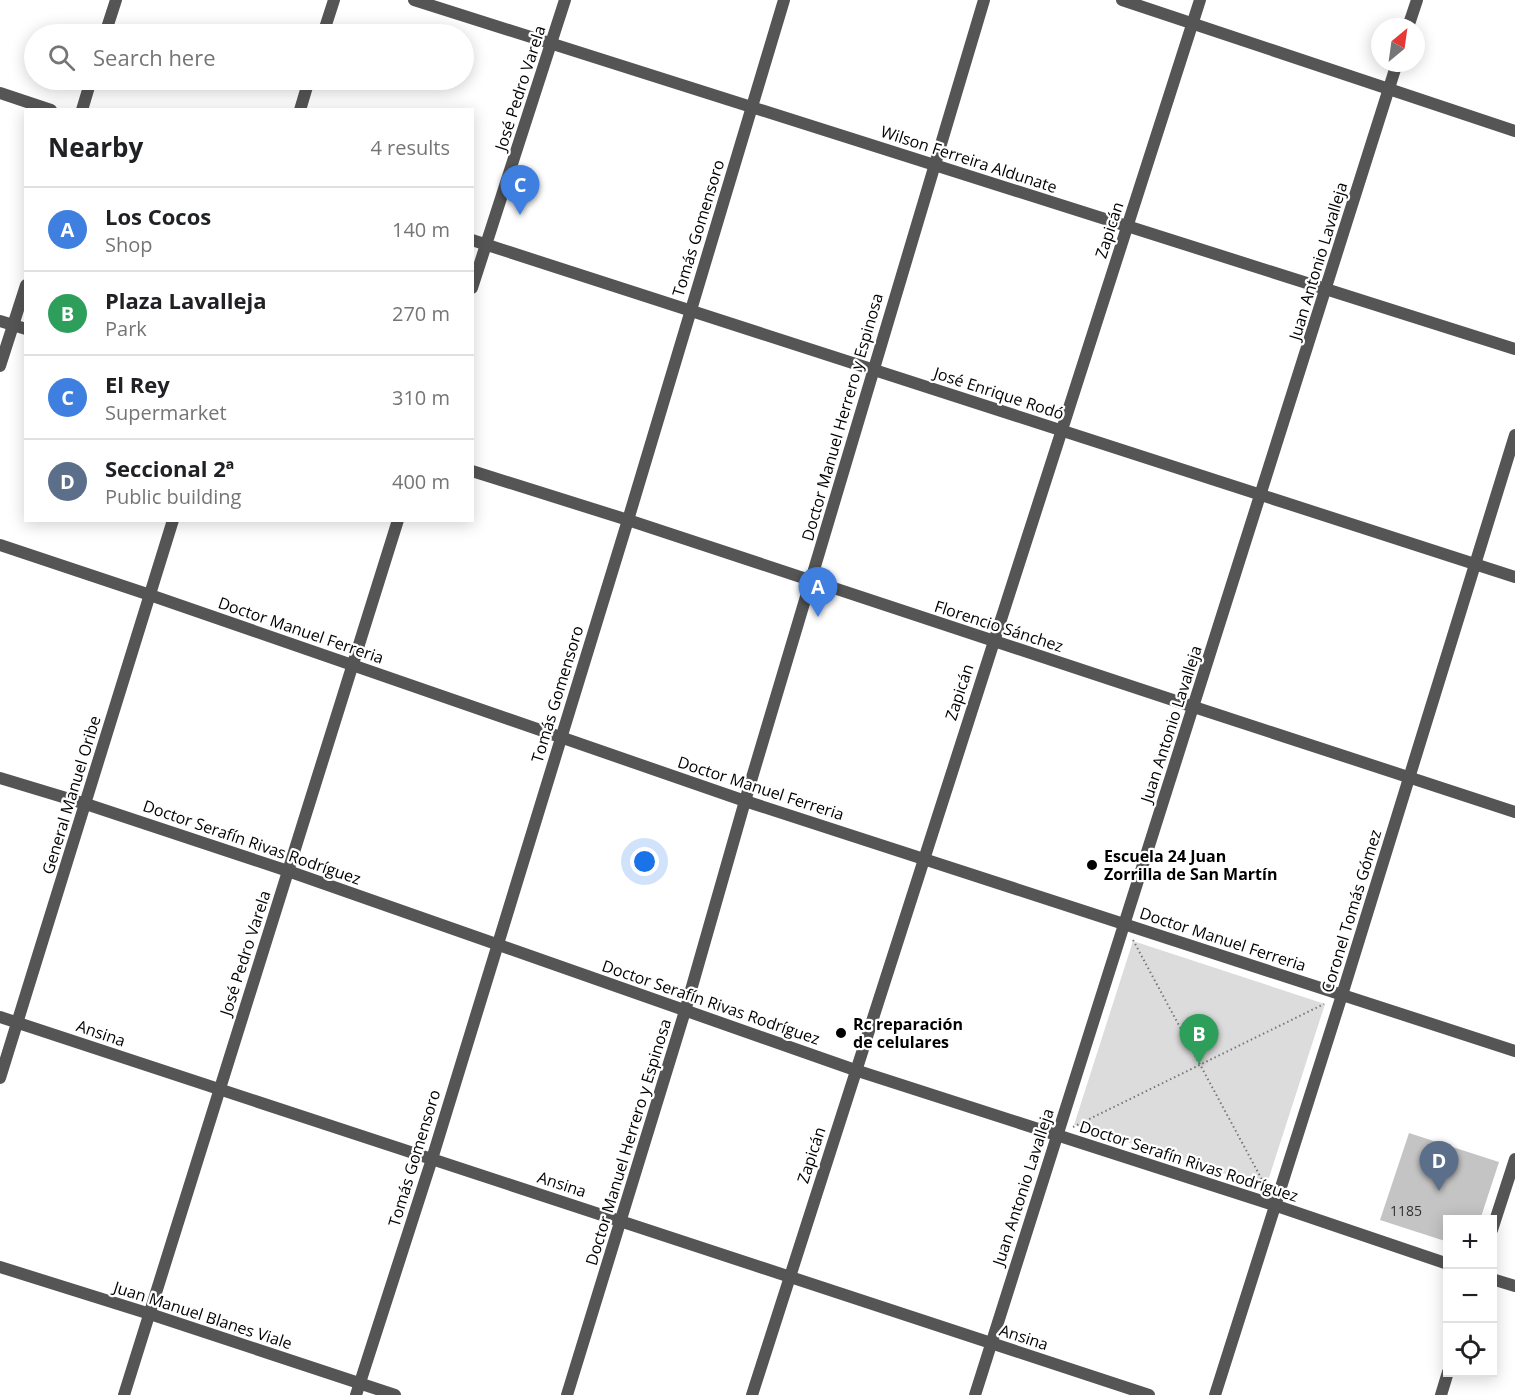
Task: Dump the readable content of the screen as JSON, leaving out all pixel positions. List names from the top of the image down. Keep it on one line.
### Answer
{"streets":{"street":["José Pedro Varela","Wilson Ferreira Aldunate","Tomás Gomensoro","Zapicán","Juan Antonio Lavalleja","José Enrique Rodó","Doctor Manuel Herrero y Espinosa","Florencio Sánchez","Doctor Manuel Ferreria","General Manuel Oribe","Doctor Serafín Rivas Rodríguez","Coronel Tomás Gómez","Ansina","Juan Manuel Blanes Viale"]},"crossings":[["José Pedro Varela","Wilson Ferreira Aldunate"],["José Pedro Varela","José Enrique Rodó"],["José Pedro Varela","Doctor Manuel Ferreria"],["José Pedro Varela","Doctor Serafín Rivas Rodríguez"],["José Pedro Varela","Ansina"],["José Pedro Varela","Juan Manuel Blanes Viale"],["Wilson Ferreira Aldunate","Tomás Gomensoro"],["Wilson Ferreira Aldunate","Zapicán"],["Wilson Ferreira Aldunate","Juan Antonio Lavalleja"],["Wilson Ferreira Aldunate","Doctor Manuel Herrero y Espinosa"],["Tomás Gomensoro","José Enrique Rodó"],["Tomás Gomensoro","Florencio Sánchez"],["Tomás Gomensoro","Doctor Manuel Ferreria"],["Tomás Gomensoro","Doctor Serafín Rivas Rodríguez"],["Tomás Gomensoro","Ansina"],["Tomás Gomensoro","Juan Manuel Blanes Viale"],["Zapicán","José Enrique Rodó"],["Zapicán","Florencio Sánchez"],["Zapicán","Doctor Manuel Ferreria"],["Zapicán","Doctor Serafín Rivas Rodríguez"],["Zapicán","Ansina"],["Juan Antonio Lavalleja","José Enrique Rodó"],["Juan Antonio Lavalleja","Florencio Sánchez"],["Juan Antonio Lavalleja","Doctor Manuel Ferreria"],["Juan Antonio Lavalleja","Doctor Serafín Rivas Rodríguez"],["Juan Antonio Lavalleja","Ansina"],["José Enrique Rodó","Doctor Manuel Herrero y Espinosa"],["José Enrique Rodó","Coronel Tomás Gómez"],["Doctor Manuel Herrero y Espinosa","Florencio Sánchez"],["Doctor Manuel Herrero y Espinosa","Doctor Manuel Ferreria"],["Doctor Manuel Herrero y Espinosa","Doctor Serafín Rivas Rodríguez"],["Doctor Manuel Herrero y Espinosa","Ansina"],["Florencio Sánchez","Coronel Tomás Gómez"],["Doctor Manuel Ferreria","General Manuel Oribe"],["Doctor Manuel Ferreria","Coronel Tomás Gómez"],["General Manuel Oribe","Doctor Serafín Rivas Rodríguez"],["General Manuel Oribe","Ansina"],["Doctor Serafín Rivas Rodríguez","Coronel Tomás Gómez"]],"places":["Escuela 24 Juan Zorrilla de San Martín","Rc reparación de celulares"],"house_numbers":["1185"],"north":"top right","page":{"search":"Search here","heading":["Nearby","4 results"],"pins":["C","A","B","D"],"list":[{"mark":"A","name":"Los Cocos","note":"Shop","value":"140 m"},{"mark":"B","name":"Plaza Lavalleja","note":"Park","value":"270 m"},{"mark":"C","name":"El Rey","note":"Supermarket","value":"310 m"},{"mark":"D","name":"Seccional 2ª","note":"Public building","value":"400 m"}],"map_buttons":["+","−"]}}
